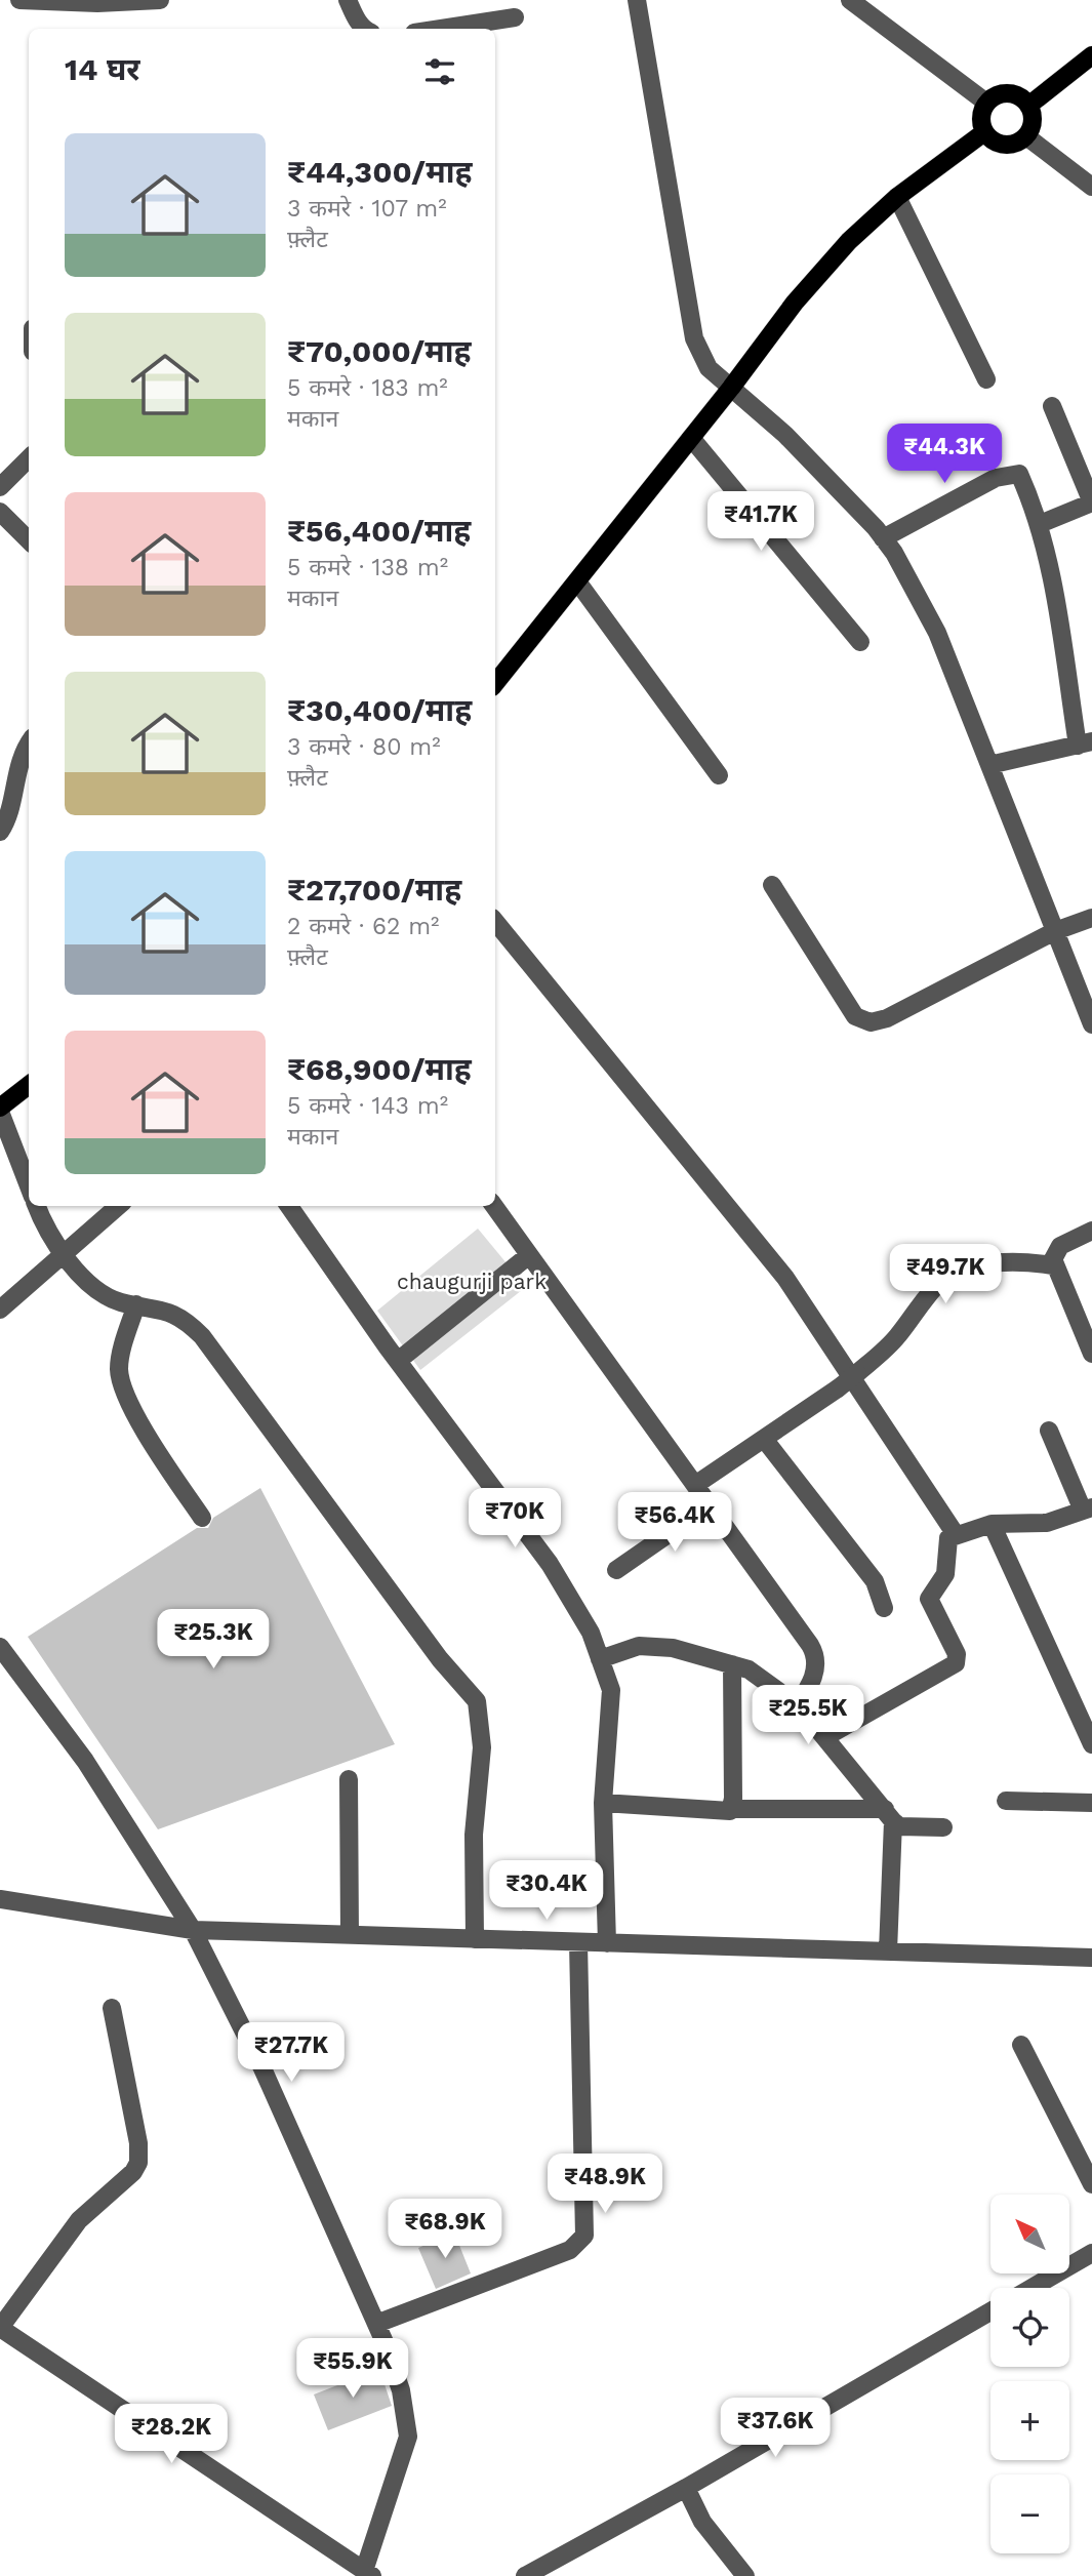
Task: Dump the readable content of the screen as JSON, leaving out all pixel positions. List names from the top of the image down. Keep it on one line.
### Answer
{"parks":["chaugurji park"],"north":"top left","page":{"heading":"14 घर","list":[{"name":"₹44,300/माह","note":"3 कमरे · 107 m² · फ़्लैट"},{"name":"₹70,000/माह","note":"5 कमरे · 183 m² · मकान"},{"name":"₹56,400/माह","note":"5 कमरे · 138 m² · मकान"},{"name":"₹30,400/माह","note":"3 कमरे · 80 m² · फ़्लैट"},{"name":"₹27,700/माह","note":"2 कमरे · 62 m² · फ़्लैट"},{"name":"₹68,900/माह","note":"5 कमरे · 143 m² · मकान"}],"price":["₹44.3K","₹41.7K","₹49.7K","₹70K","₹56.4K","₹25.3K","₹25.5K","₹30.4K","₹27.7K","₹48.9K","₹68.9K","₹55.9K","₹37.6K","₹28.2K"],"map_buttons":["+","−"]}}
